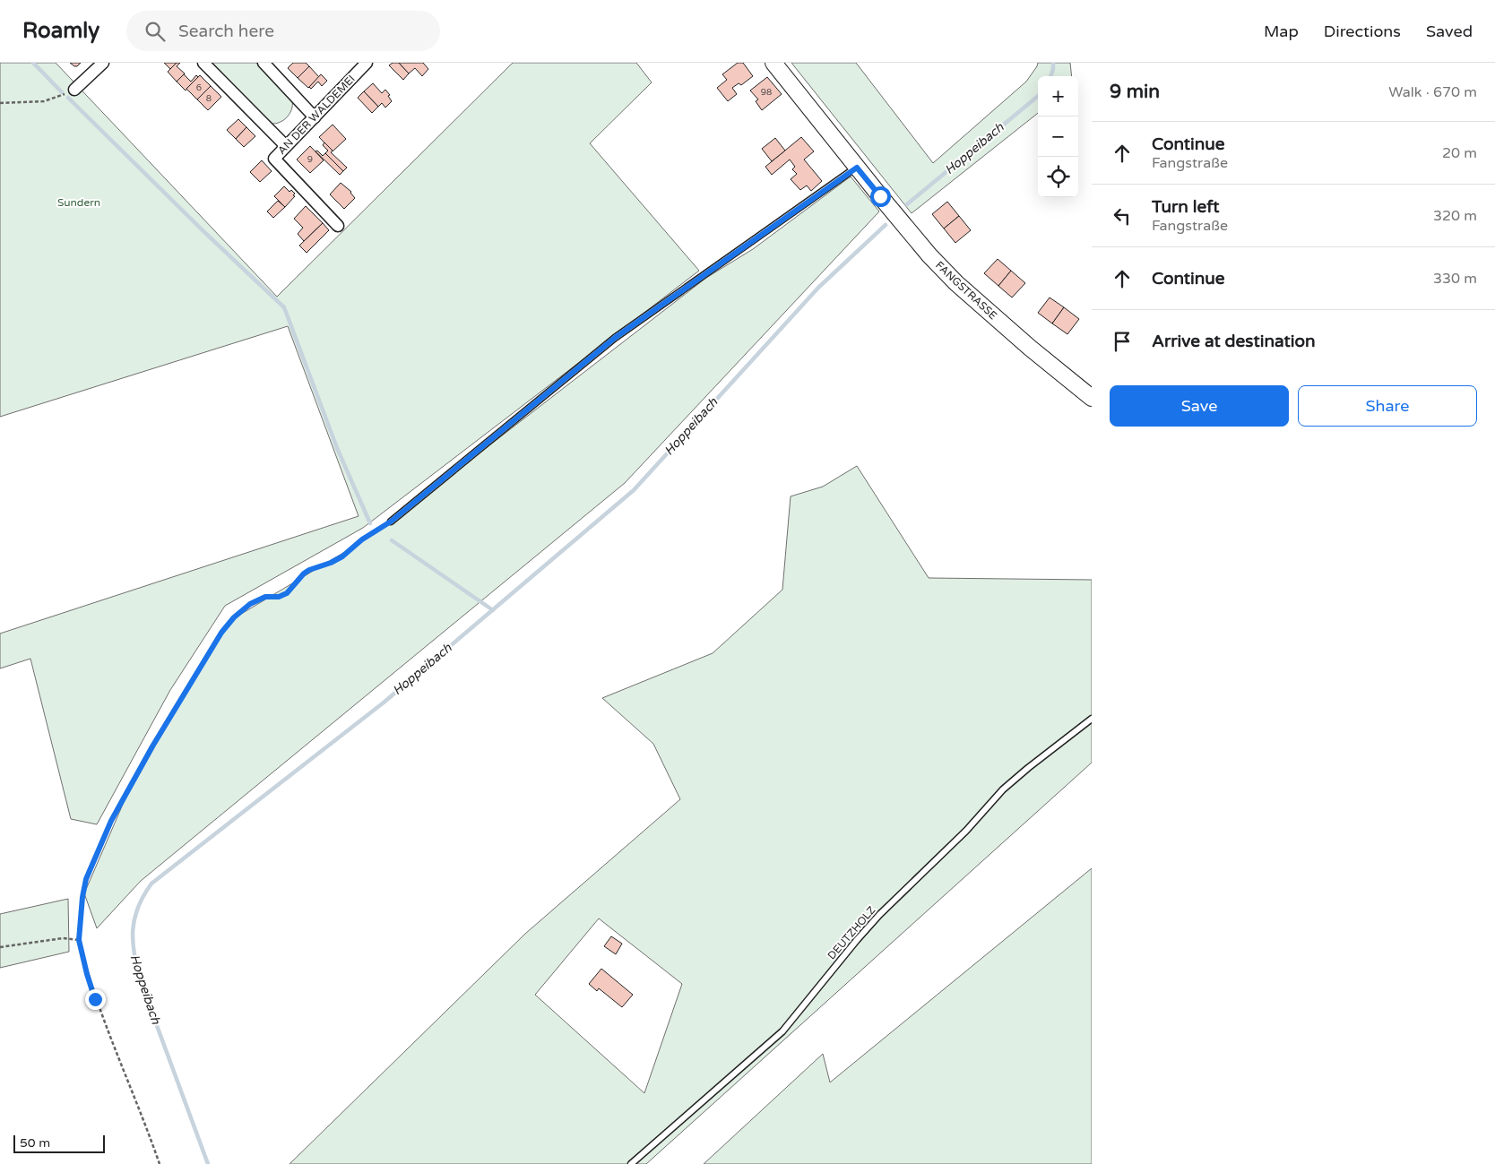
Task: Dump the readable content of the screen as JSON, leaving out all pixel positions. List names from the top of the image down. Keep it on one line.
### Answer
{"streets":{"main road":["FANGSTRASSE"],"street":["AN DER WALDEMEI"],"lane":["DEUTZHOLZ"]},"water":["Hoppeibach"],"parks":["Sundern"],"house_numbers":["6","98","8","9"],"scale_bar":"50 m","page":{"header":"Roamly","search":"Search here","nav":["Map","Directions","Saved"],"heading":["9 min","Walk · 670 m"],"map_buttons":["+","−"],"list":[["Continue","Fangstraße","20 m"],["Turn left","Fangstraße","320 m"],["Continue","330 m"],"Arrive at destination"],"buttons":["Save","Share"],"scale":"50 m"}}
